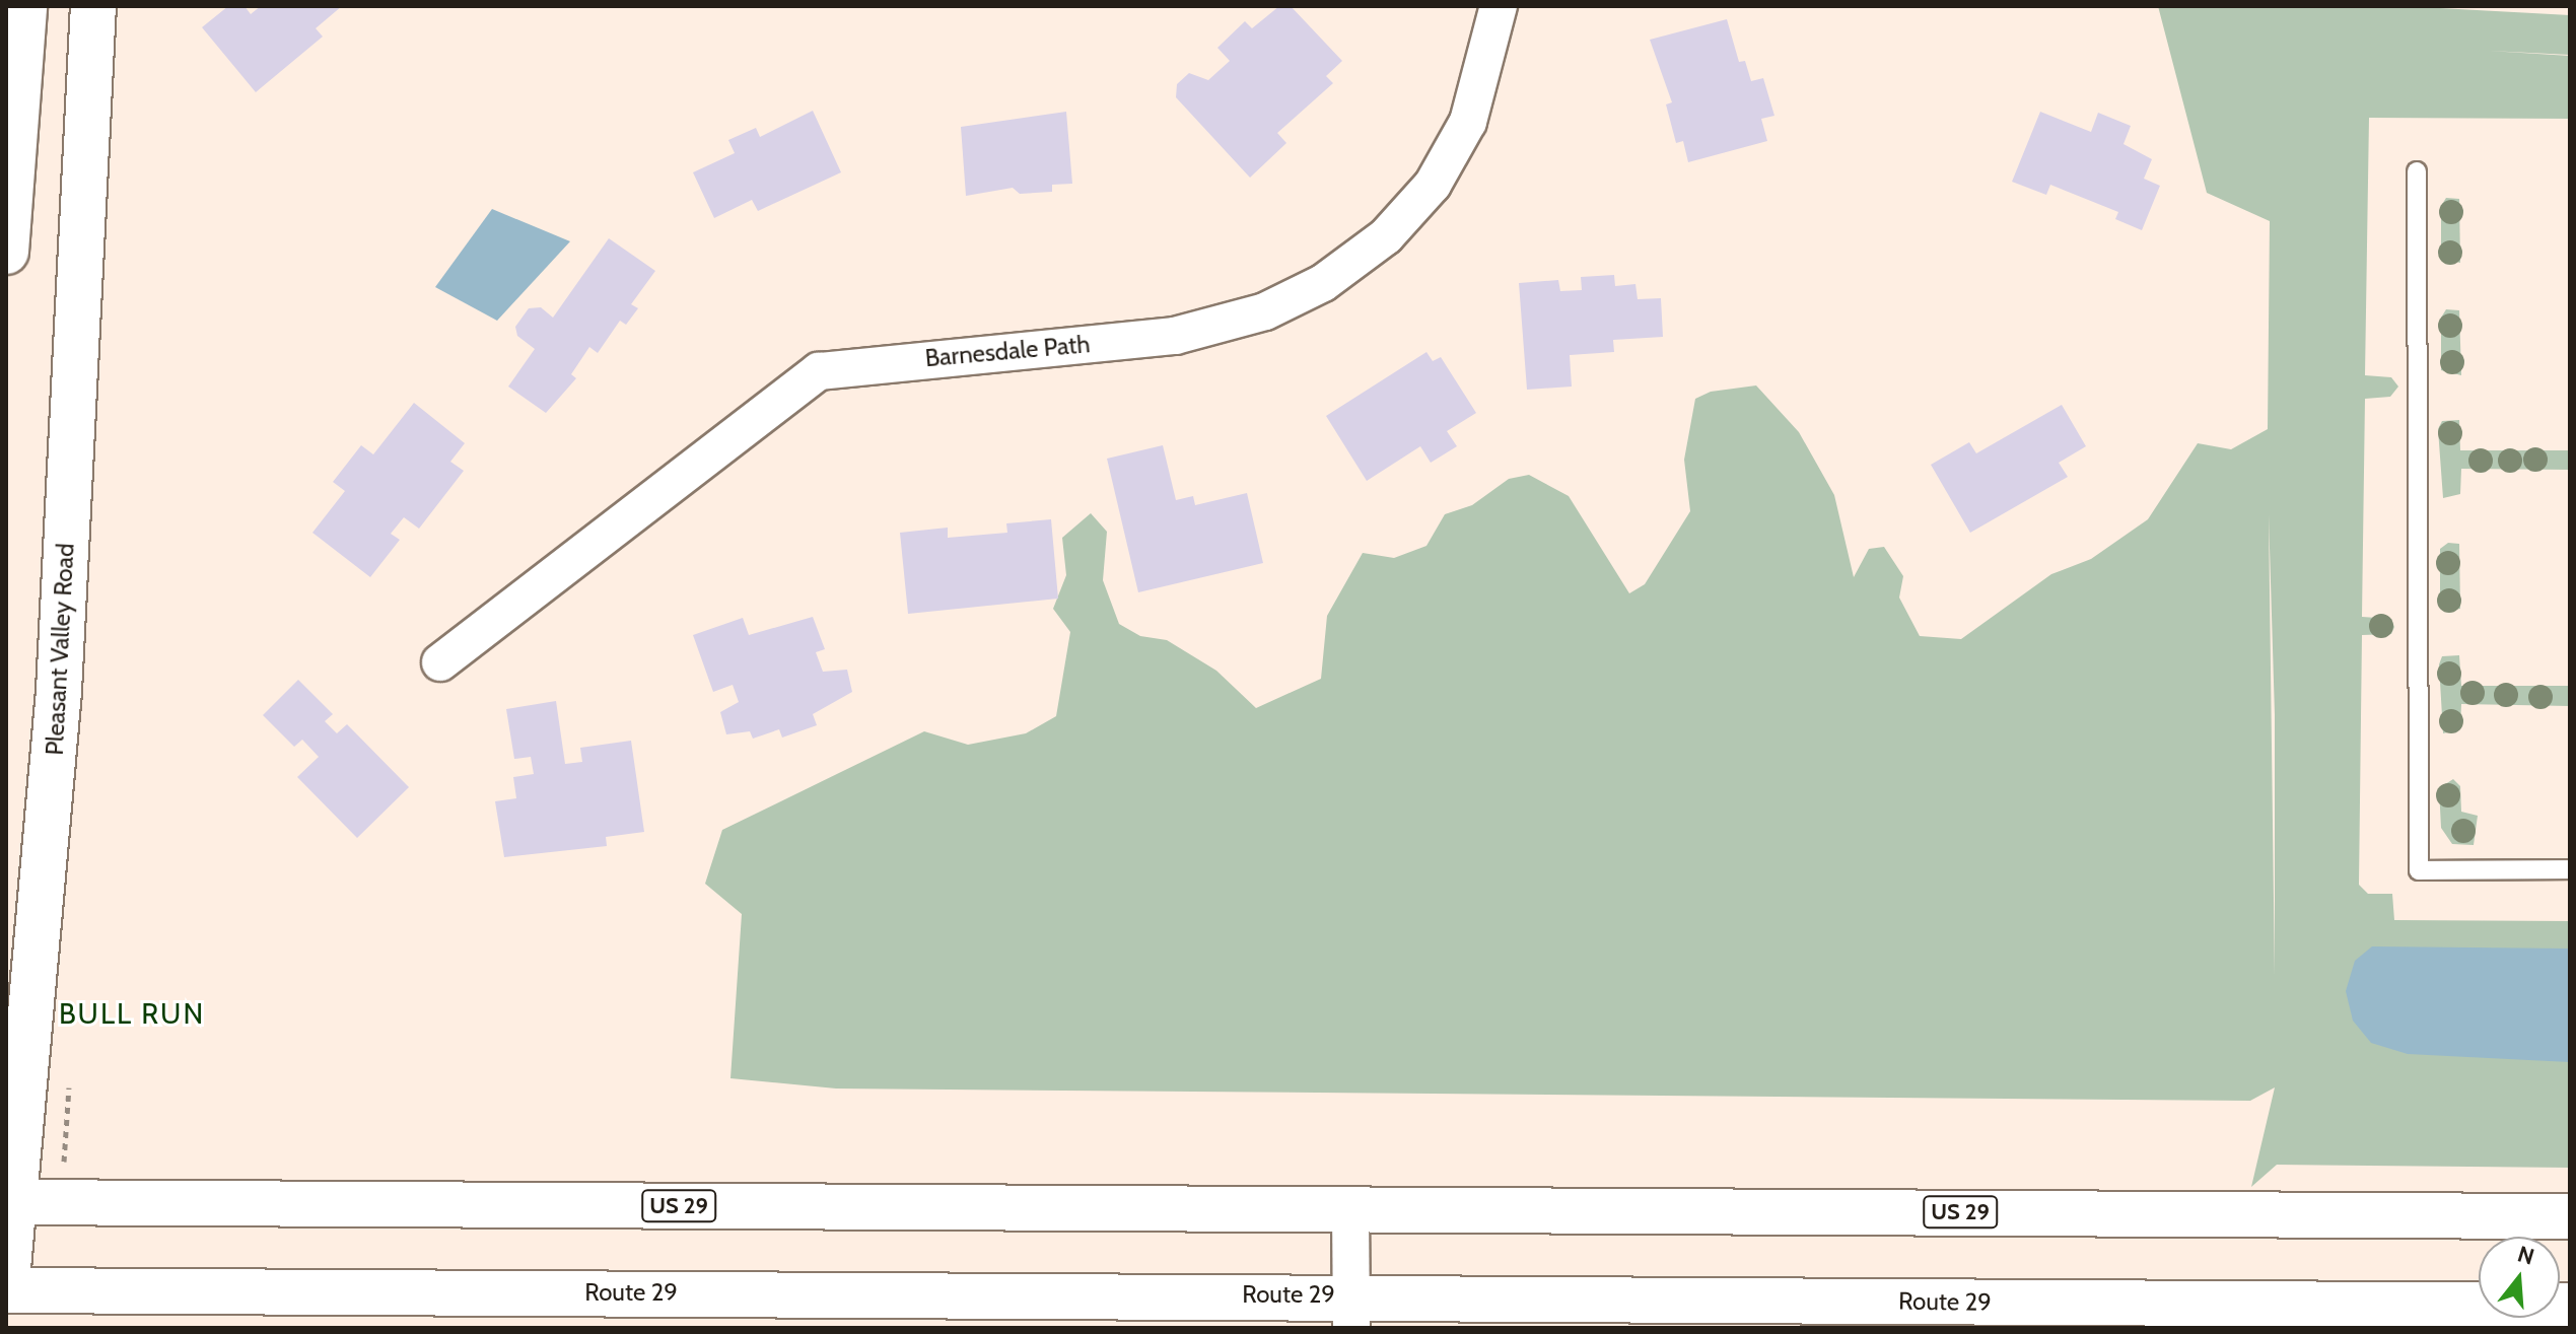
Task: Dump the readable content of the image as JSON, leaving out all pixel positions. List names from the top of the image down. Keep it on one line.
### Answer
{"streets":{"main road":["Pleasant Valley Road","US 29","Route 29"],"street":["Barnesdale Path"]},"crossings":[["Pleasant Valley Road","US 29"],["Pleasant Valley Road","Route 29"]],"districts":["BULL RUN"],"north":"top"}
